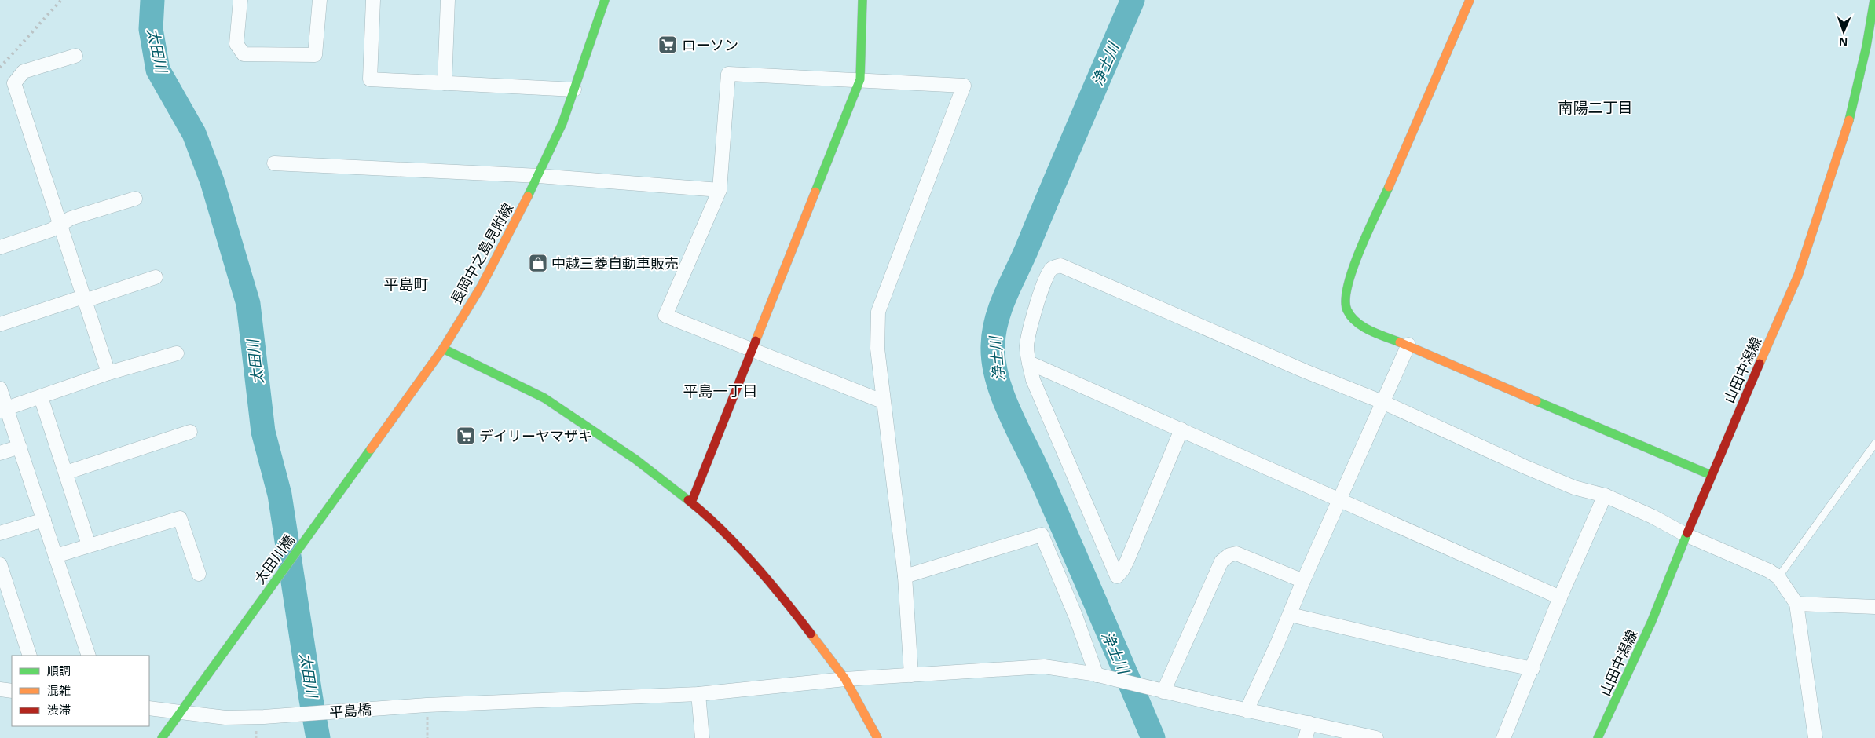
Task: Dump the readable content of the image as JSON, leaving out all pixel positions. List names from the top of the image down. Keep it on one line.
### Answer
{"streets":{"street":["長岡中之島見附線","山田中潟線","太田川橋","平島橋"]},"crossings":[["長岡中之島見附線","太田川橋"],["太田川橋","平島橋"]],"districts":["南陽二丁目","平島町","平島一丁目"],"water":["太田川","浄土川"],"places":{"supermarket":["ローソン","デイリーヤマザキ"],"shop":["中越三菱自動車販売"]},"legend":["順調","混雑","渋滞"],"north":"bottom"}
